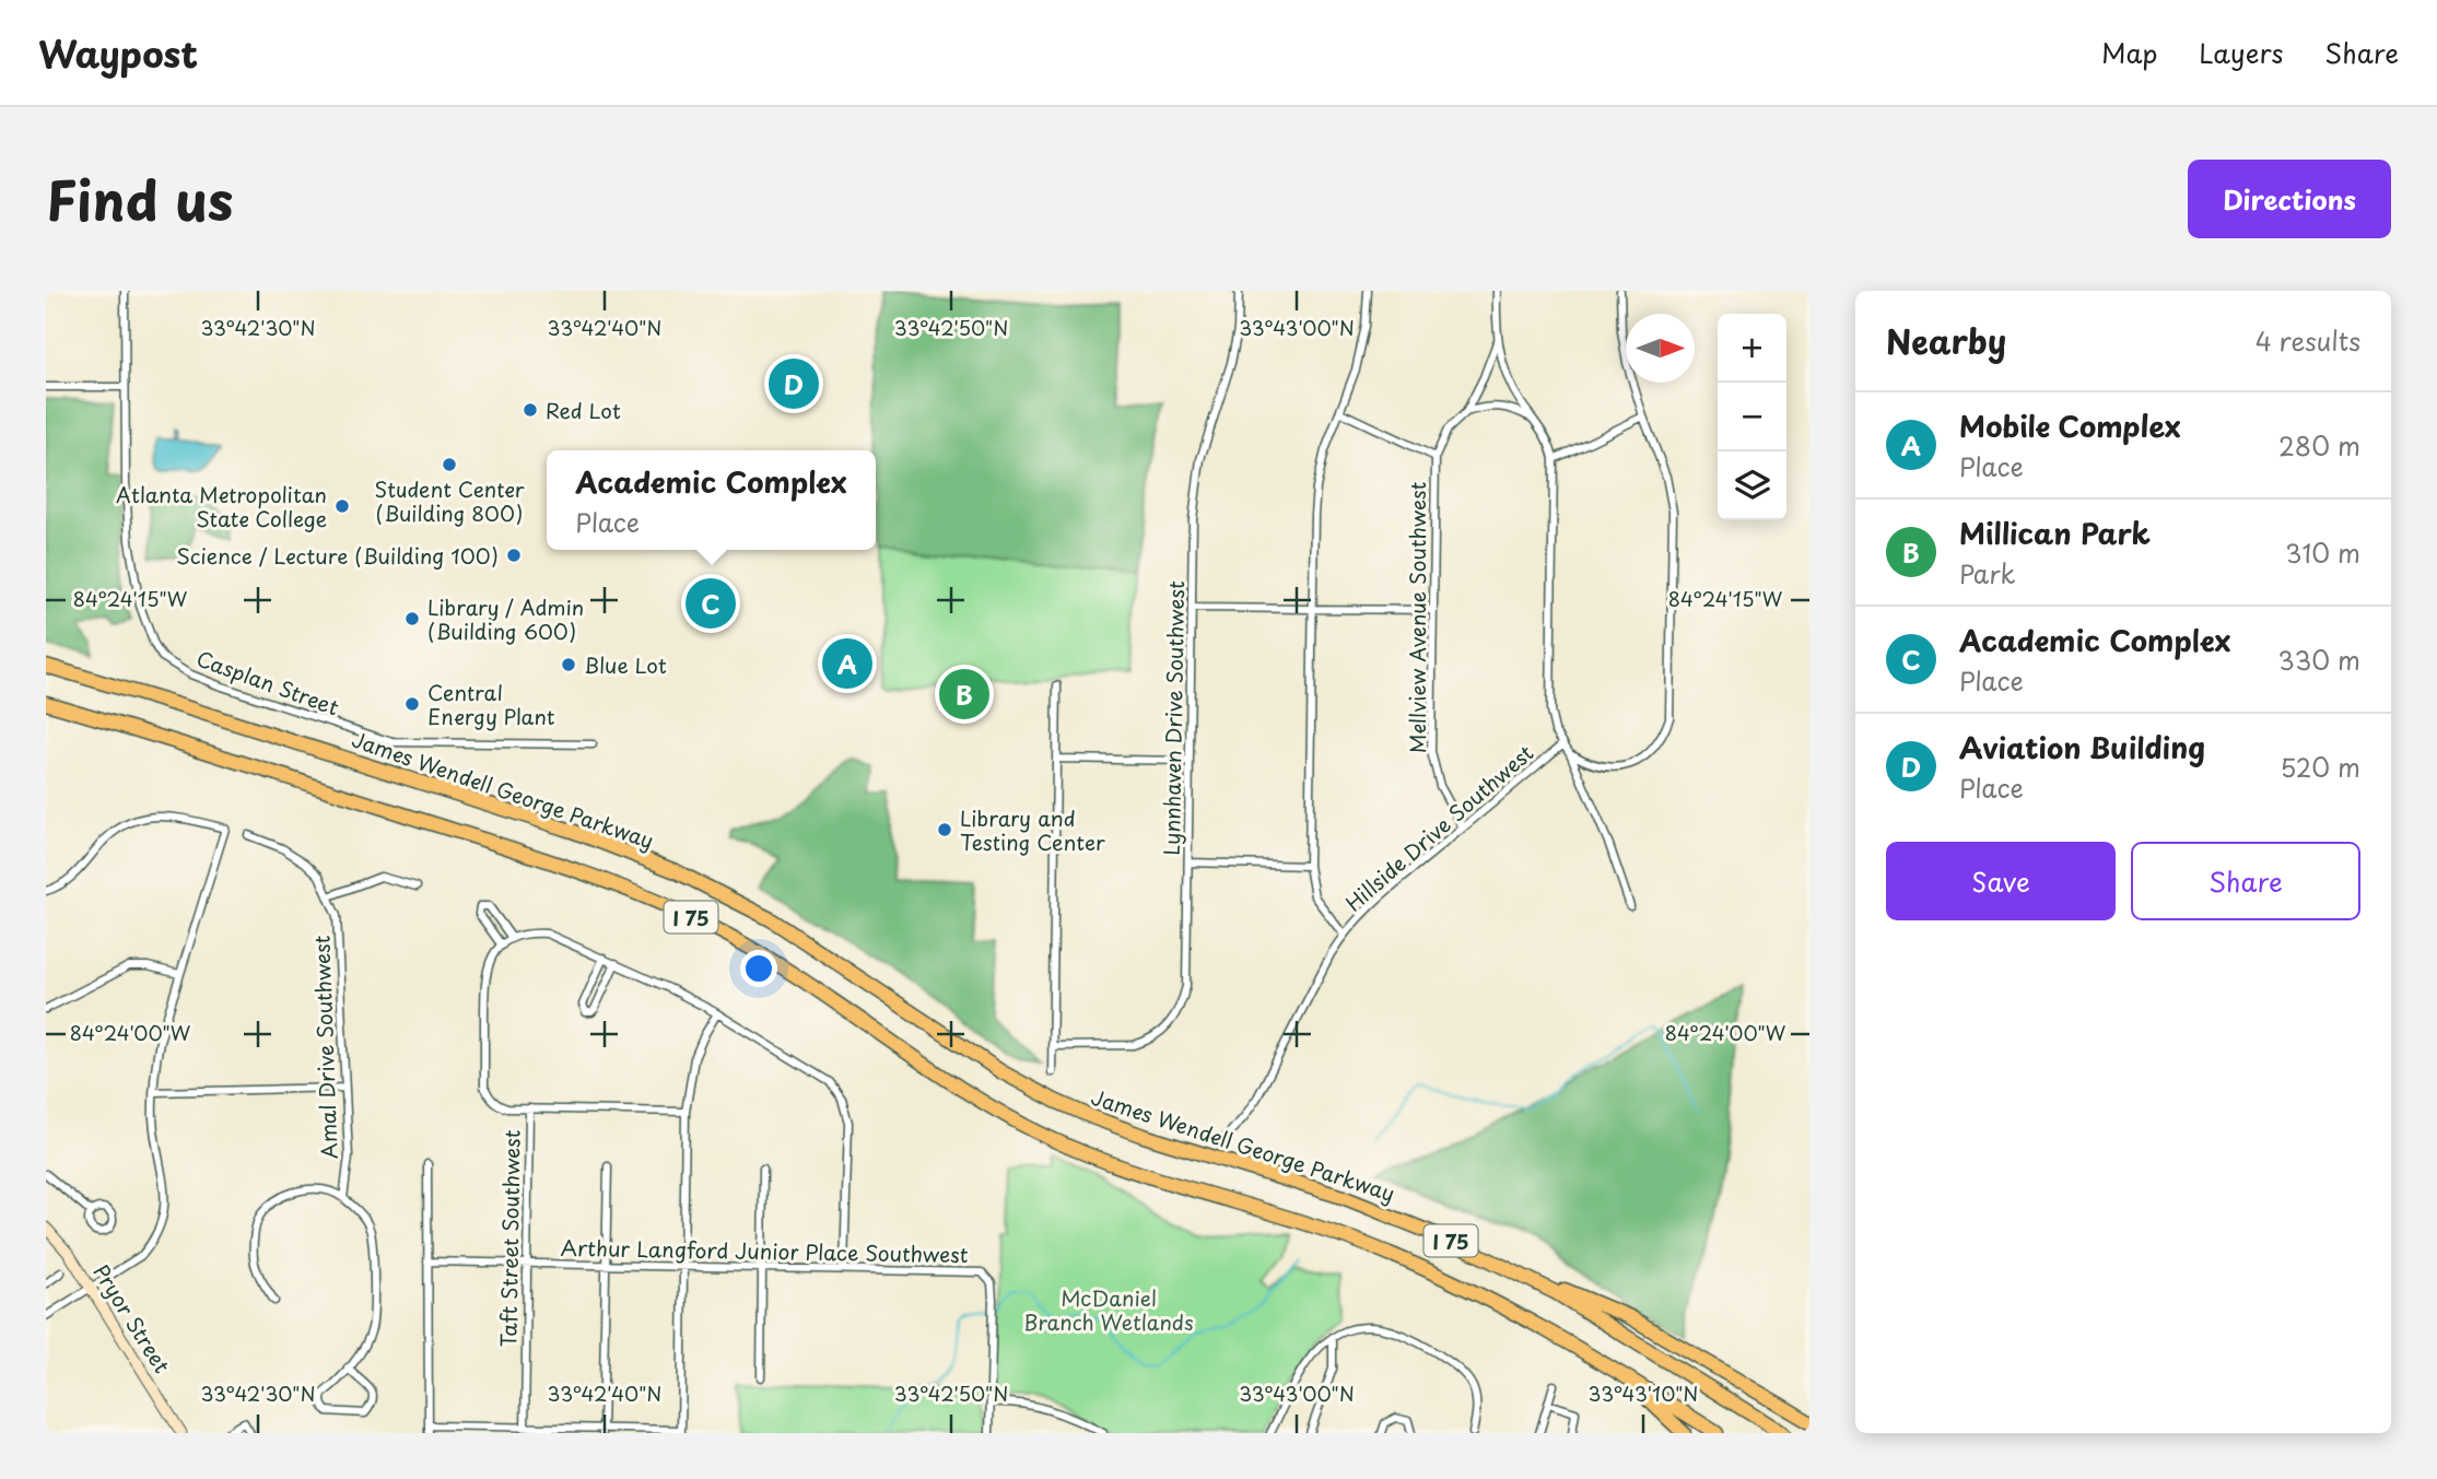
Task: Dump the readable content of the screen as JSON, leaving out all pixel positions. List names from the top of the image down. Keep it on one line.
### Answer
{"streets":{"highway":["James Wendell George Parkway","I 75"],"main road":["Pryor Street"],"street":["Mellview Avenue Southwest","Casplan Street","Lynnhaven Drive Southwest","Hillside Drive Southwest","Amal Drive Southwest","Taft Street Southwest","Arthur Langford Junior Place Southwest"]},"crossings":[["Mellview Avenue Southwest","Hillside Drive Southwest"],["Taft Street Southwest","Arthur Langford Junior Place Southwest"]],"parks":["McDaniel Branch Wetlands"],"places":["Red Lot","Student Center (Building 800)","Atlanta Metropolitan State College","Science / Lecture (Building 100)","Library / Admin (Building 600)","Blue Lot","Central Energy Plant","Library and Testing Center"],"north":"right","page":{"header":"Waypost","nav":["Map","Layers","Share"],"title":"Find us","buttons":["Directions",["Save","Share"]],"heading":["Nearby","4 results"],"map_buttons":["+","−"],"pins":["D","C","A","B"],"list":[{"mark":"A","name":"Mobile Complex","note":"Place","value":"280 m"},{"mark":"B","name":"Millican Park","note":"Park","value":"310 m"},{"mark":"C","name":"Academic Complex","note":"Place","value":"330 m"},{"mark":"D","name":"Aviation Building","note":"Place","value":"520 m"}],"popup":["Academic Complex","Place"]},"coordinates":["33°42'30\"N","33°42'40\"N","33°42'50\"N","33°43'00\"N","84°24'15\"W","84°24'00\"W","33°43'10\"N"]}
